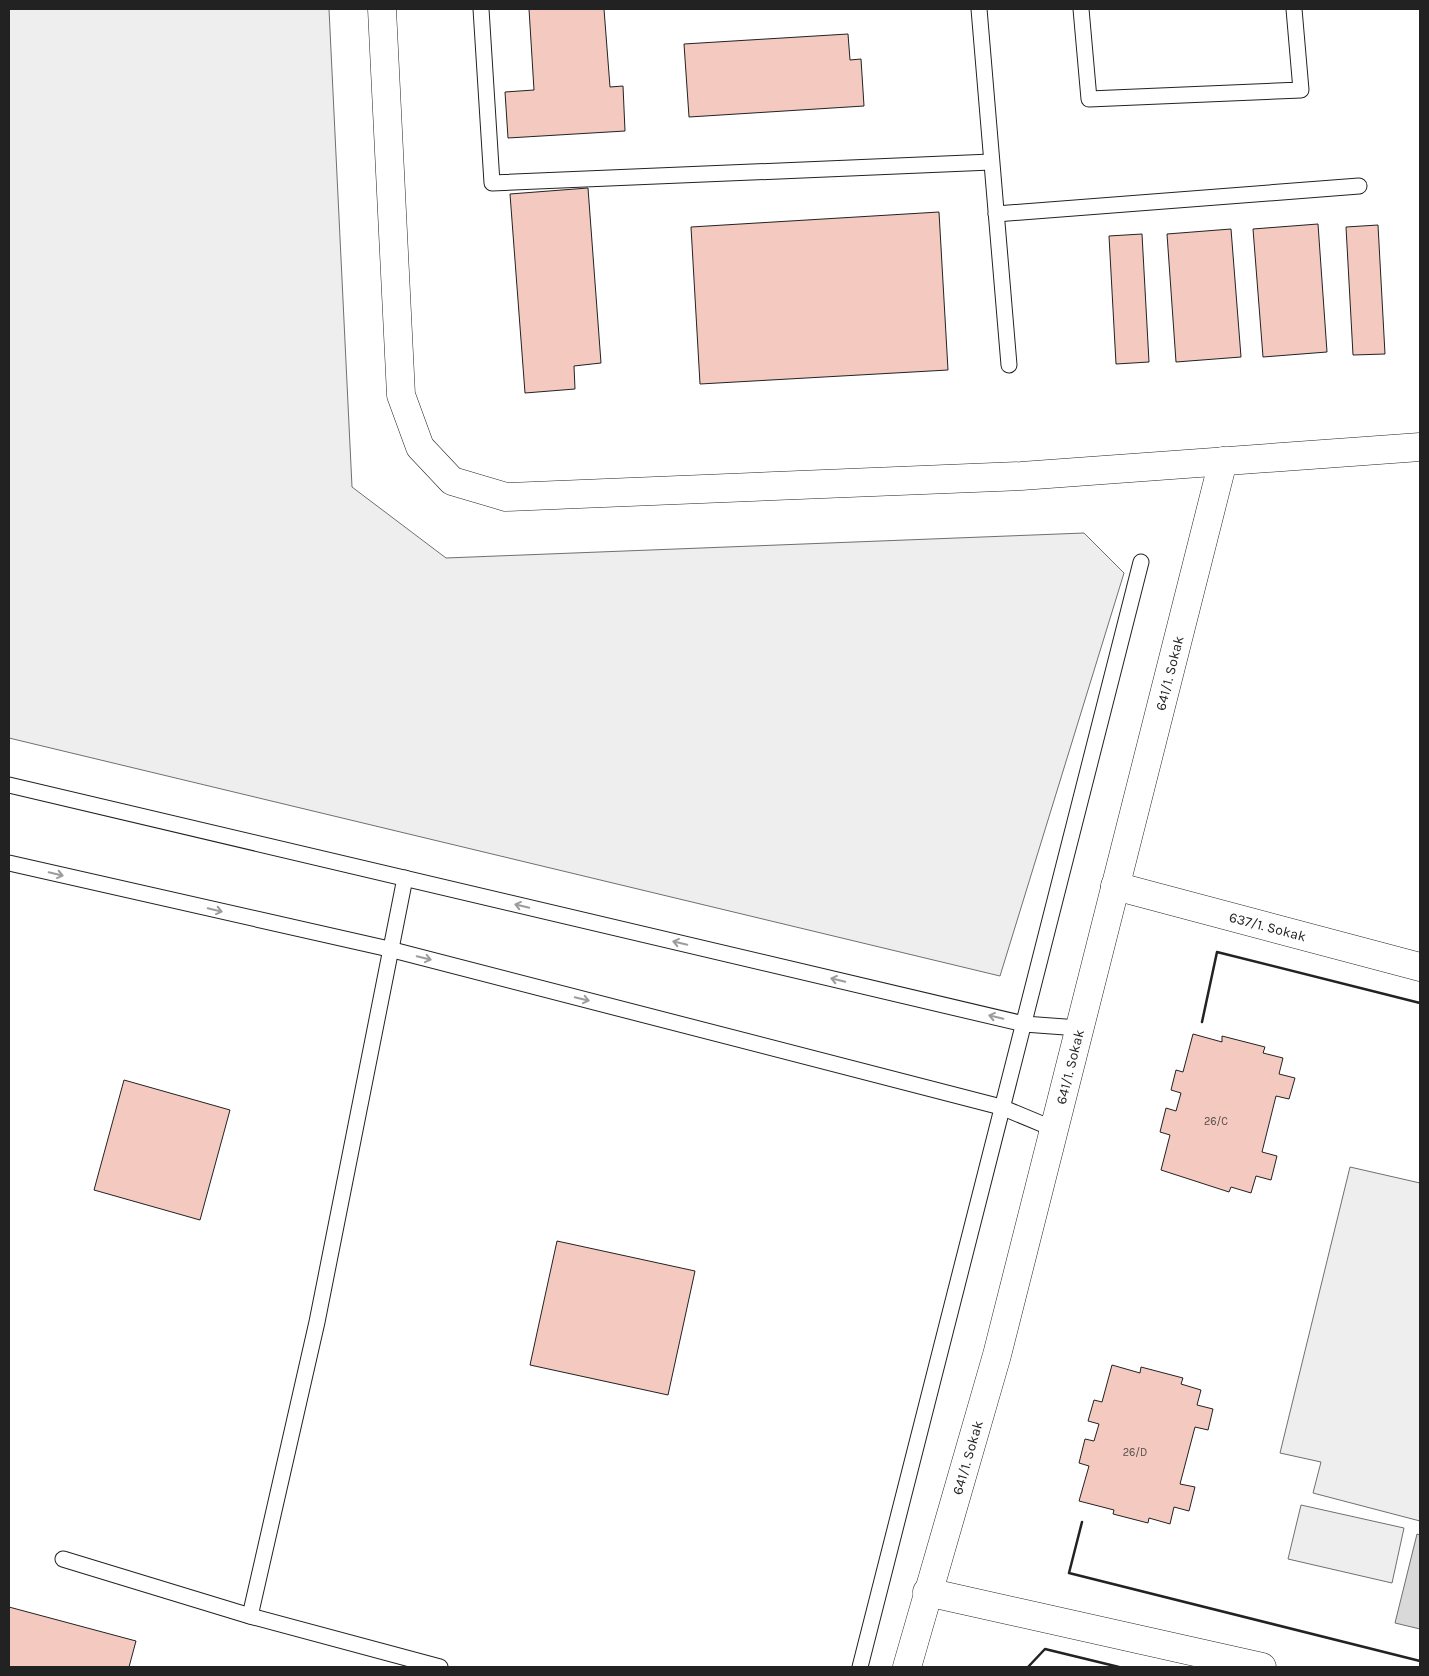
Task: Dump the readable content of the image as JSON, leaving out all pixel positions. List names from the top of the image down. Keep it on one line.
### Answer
{"streets":{"street":["641/1. Sokak","637/1. Sokak"]},"crossings":[["641/1. Sokak","637/1. Sokak"]],"house_numbers":["26/C","26/D"]}
